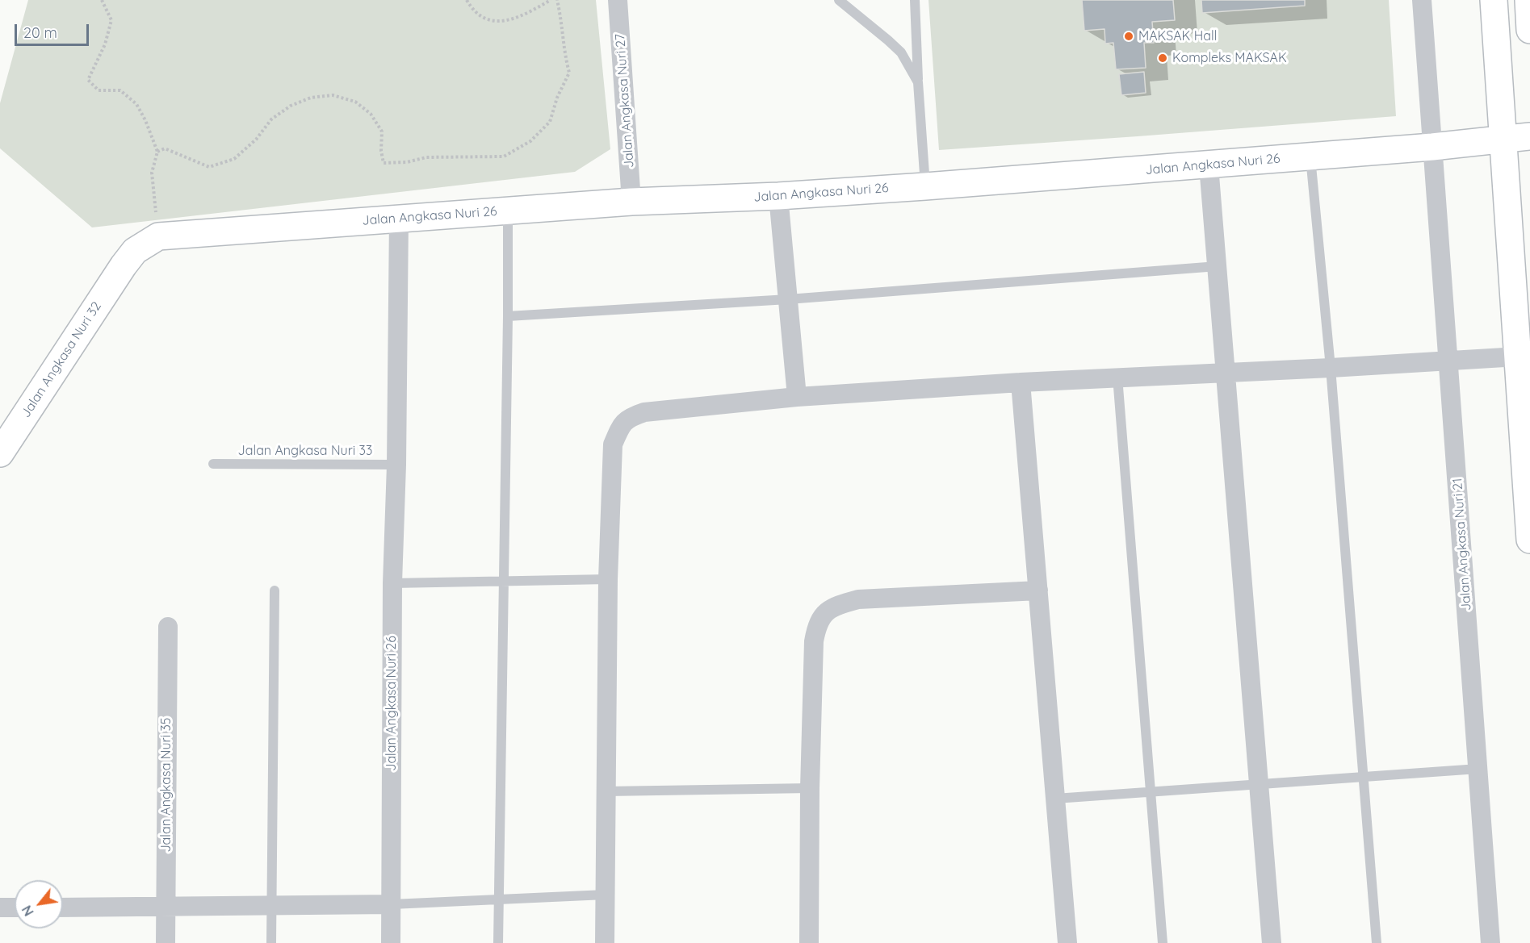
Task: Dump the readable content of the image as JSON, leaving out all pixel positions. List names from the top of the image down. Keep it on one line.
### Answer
{"streets":{"street":["Jalan Angkasa Nuri 27","Jalan Angkasa Nuri 26","Jalan Angkasa Nuri 32","Jalan Angkasa Nuri 21","Jalan Angkasa Nuri 35"],"lane":["Jalan Angkasa Nuri 33"]},"crossings":[["Jalan Angkasa Nuri 27","Jalan Angkasa Nuri 26"],["Jalan Angkasa Nuri 26","Jalan Angkasa Nuri 32"],["Jalan Angkasa Nuri 26","Jalan Angkasa Nuri 33"],["Jalan Angkasa Nuri 26","Jalan Angkasa Nuri 21"]],"places":["MAKSAK Hall","Kompleks MAKSAK"],"scale_bar":"20 m","north":"bottom left"}
